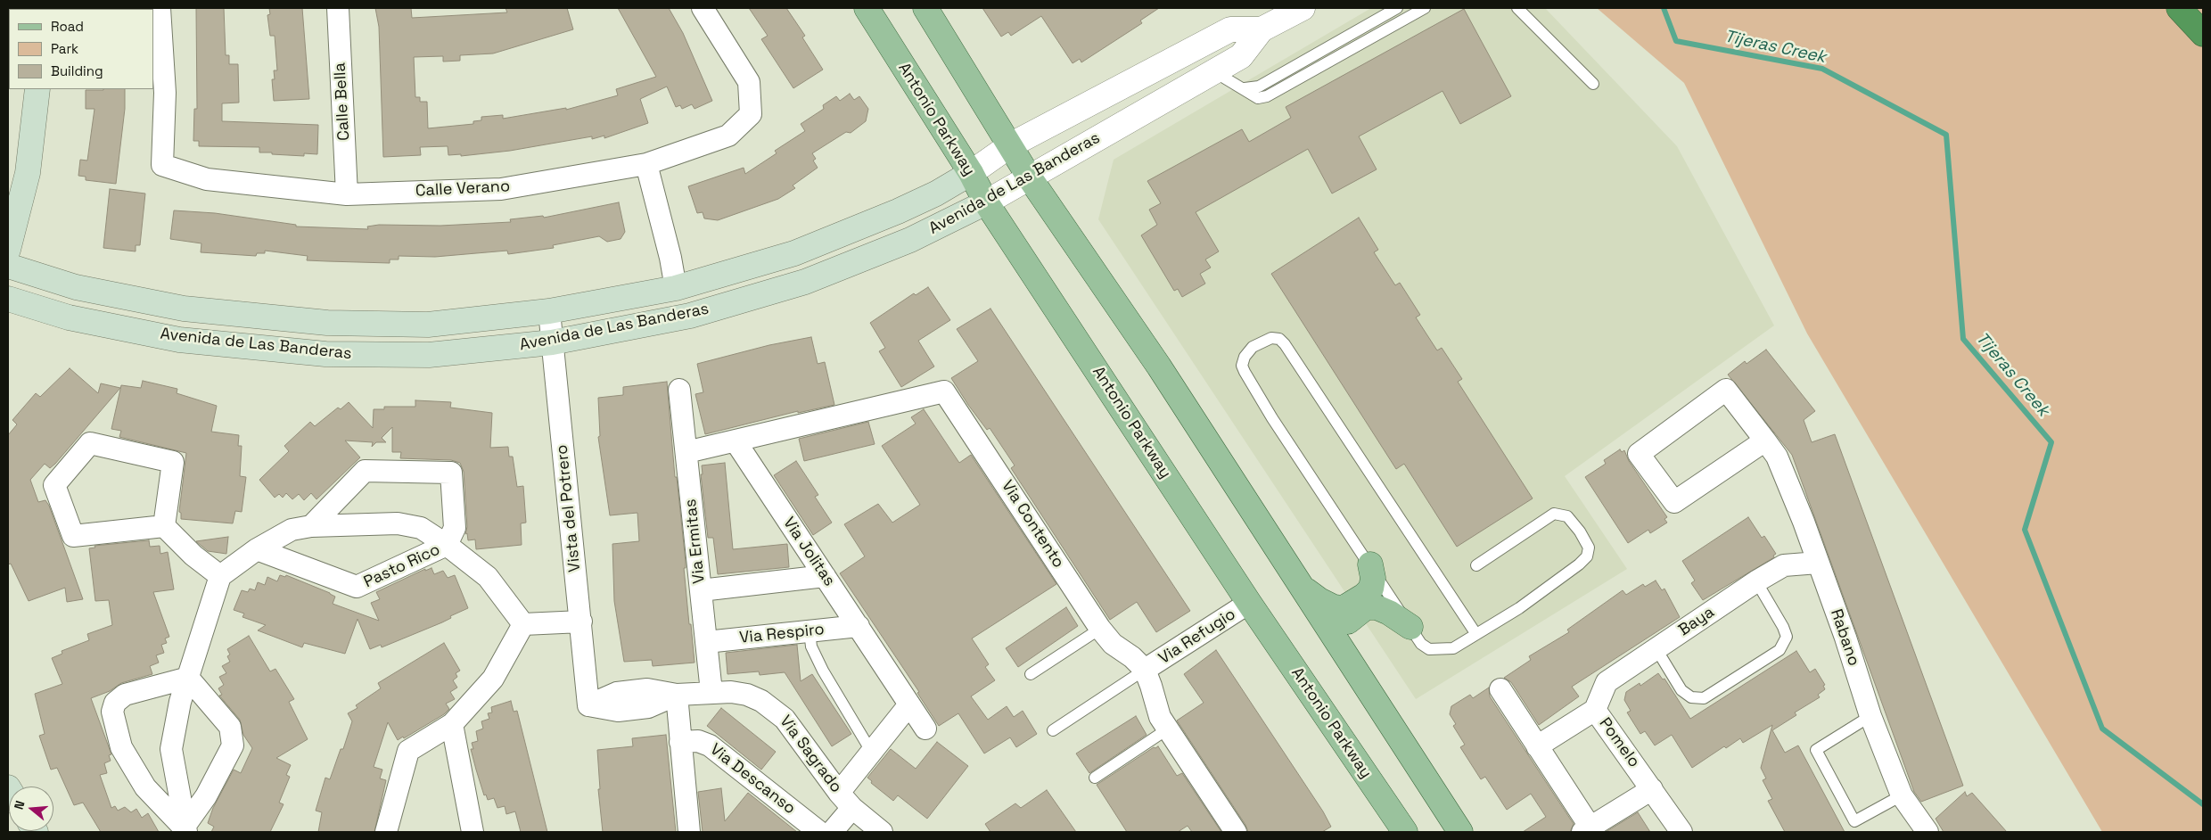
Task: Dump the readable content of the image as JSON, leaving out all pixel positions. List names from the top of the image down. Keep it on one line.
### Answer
{"streets":{"main road":["Antonio Parkway","Avenida de Las Banderas"],"street":["Calle Bella","Calle Verano","Vista del Potrero","Via Contento","Via Ermitas","Via Jolitas","Pasto Rico","Baya","Via Respiro","Via Refugio","Rabano","Pomelo","Via Sagrado","Via Descanso"]},"crossings":[["Calle Bella","Calle Verano"],["Antonio Parkway","Avenida de Las Banderas"],["Antonio Parkway","Via Refugio"],["Avenida de Las Banderas","Vista del Potrero"],["Vista del Potrero","Via Sagrado"],["Via Contento","Via Jolitas"],["Via Contento","Via Refugio"],["Via Ermitas","Via Respiro"],["Via Ermitas","Via Sagrado"],["Via Jolitas","Via Respiro"],["Baya","Rabano"],["Baya","Pomelo"]],"water":["Tijeras Creek"],"legend":["Road","Park","Building"],"north":"left"}
